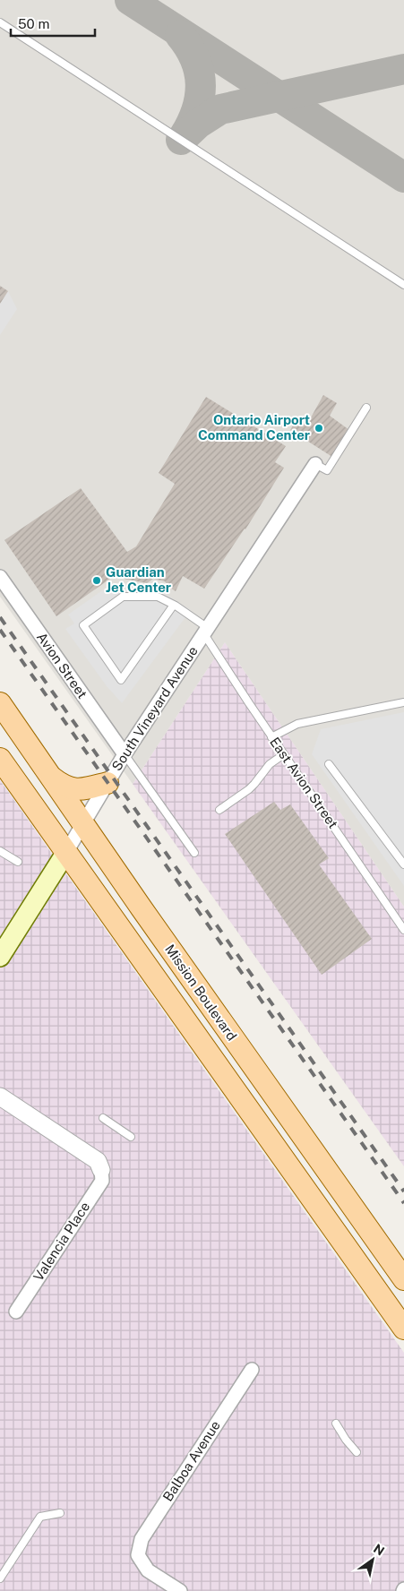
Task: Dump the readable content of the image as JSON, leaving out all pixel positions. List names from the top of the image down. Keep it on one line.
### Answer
{"streets":{"main road":["South Vineyard Avenue","Mission Boulevard"],"street":["Avion Street","Valencia Place","Balboa Avenue"],"lane":["East Avion Street"]},"crossings":[["Avion Street","South Vineyard Avenue"],["South Vineyard Avenue","East Avion Street"],["South Vineyard Avenue","Mission Boulevard"]],"places":["Ontario Airport Command Center","Guardian Jet Center"],"scale_bar":"50 m","north":"top right"}
